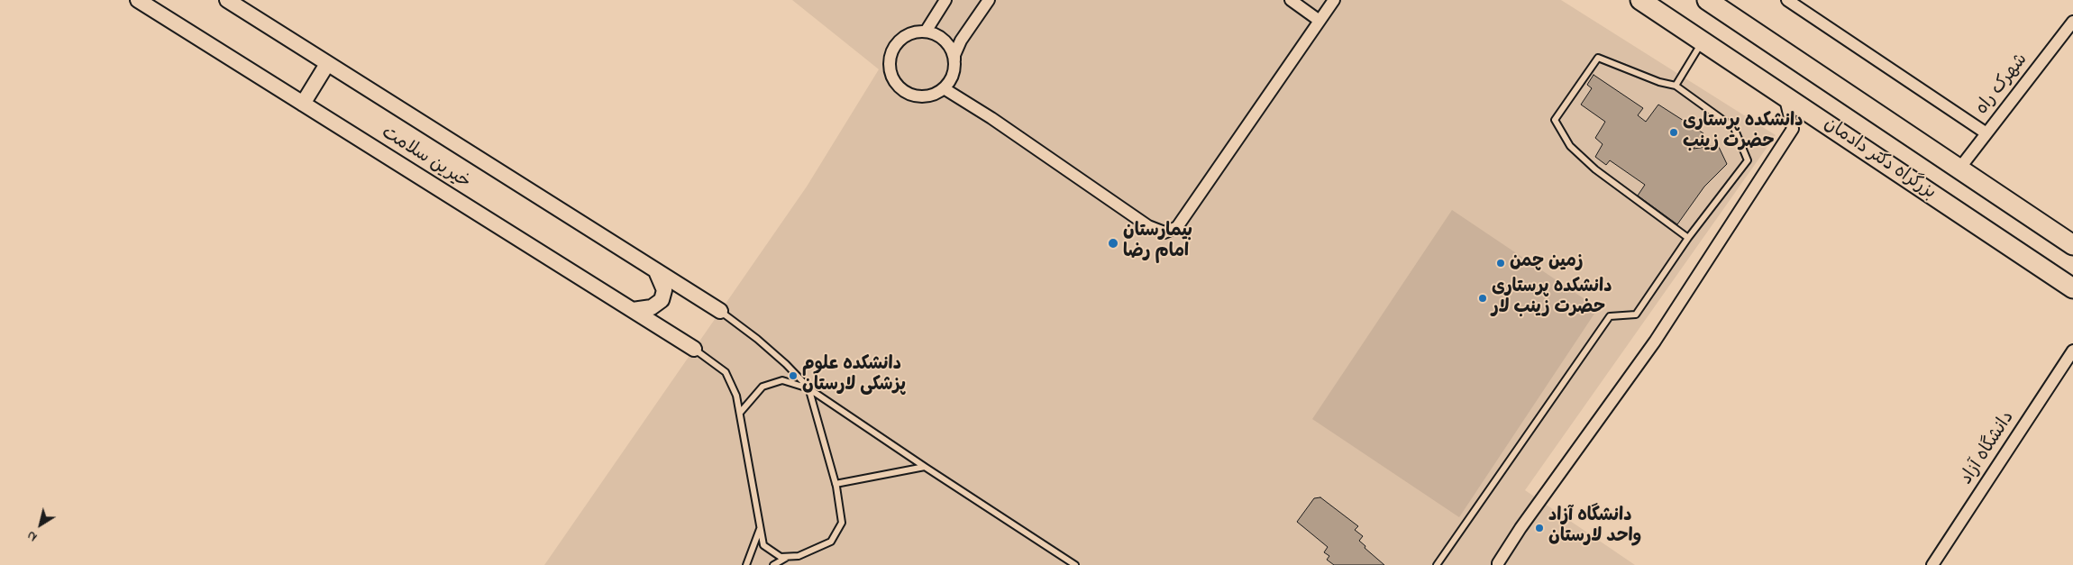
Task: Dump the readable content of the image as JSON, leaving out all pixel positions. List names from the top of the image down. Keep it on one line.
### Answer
{"streets":{"highway":["بزرگراه دکتر دادمان"],"street":["شهرک راه","خیرین سلامت","دانشگاه آزاد"]},"crossings":[["شهرک راه","بزرگراه دکتر دادمان"]],"places":["دانشکده پرستاری حضرت زینب","بیمارستان امام رضا","زمین چمن","دانشکده پرستاری حضرت زینب لار","دانشکده علوم پزشکی لارستان","دانشگاه آزاد واحد لارستان"],"north":"bottom left"}
